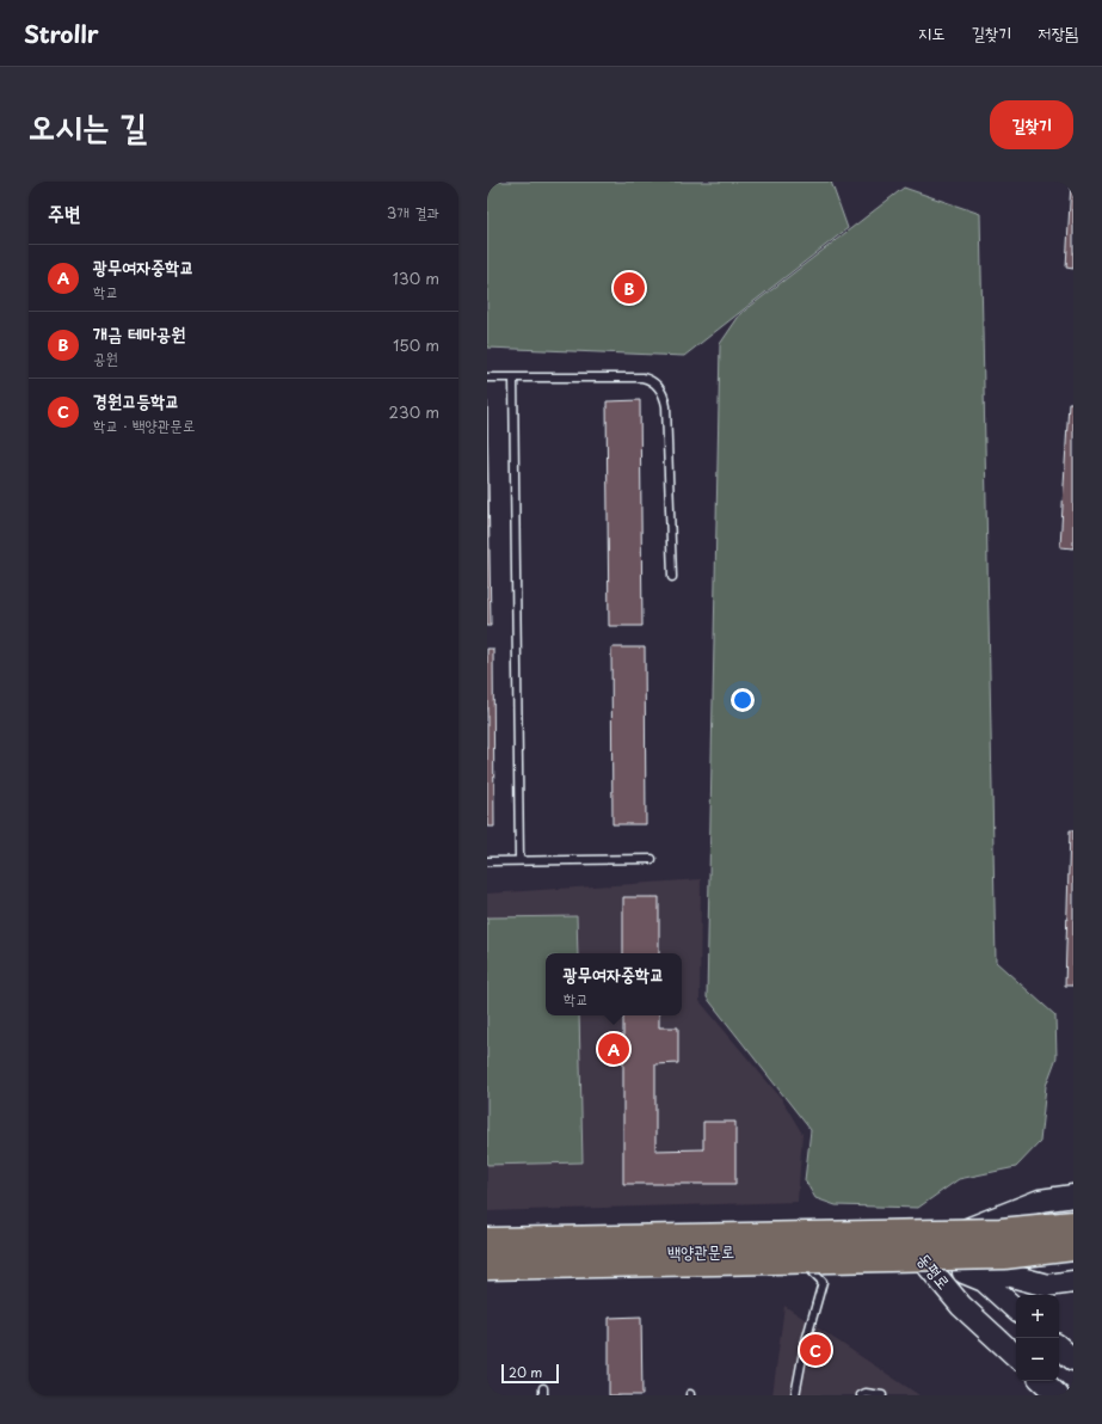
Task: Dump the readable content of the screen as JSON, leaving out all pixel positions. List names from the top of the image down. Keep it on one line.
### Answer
{"streets":{"main road":["백양관문로","동평로"]},"crossings":[["백양관문로","동평로"]],"scale_bar":"20 m","page":{"header":"Strollr","nav":["지도","길찾기","저장됨"],"title":"오시는 길","buttons":"길찾기","heading":["주변","3개 결과"],"list":[{"mark":"A","name":"광무여자중학교","note":"학교","value":"130 m"},{"mark":"B","name":"개금 테마공원","note":"공원","value":"150 m"},{"mark":"C","name":"경원고등학교","note":"학교 · 백양관문로","value":"230 m"}],"pins":["B","A","C"],"popup":["광무여자중학교","학교"],"map_buttons":["+","−"],"scale":"20 m"}}
